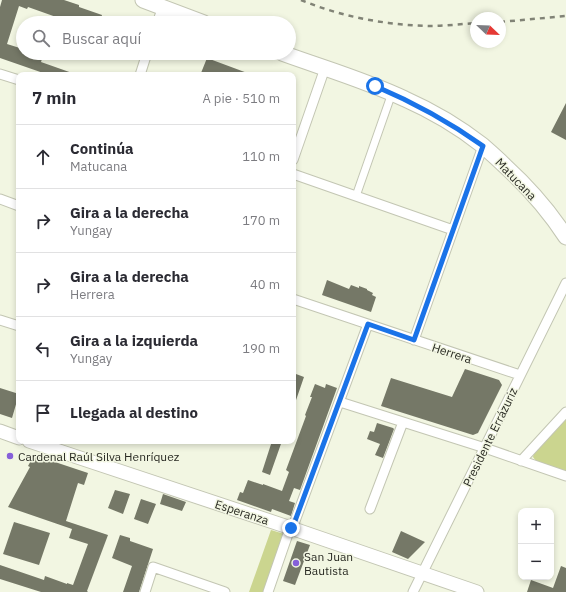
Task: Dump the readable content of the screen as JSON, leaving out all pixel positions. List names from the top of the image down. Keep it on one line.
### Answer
{"streets":{"main road":["Matucana","Esperanza"],"street":["Herrera","Presidente Errázuriz"]},"crossings":[["Herrera","Presidente Errázuriz"],["Presidente Errázuriz","Esperanza"]],"places":["Cardenal Raúl Silva Henríquez","San Juan Bautista"],"north":"bottom right","page":{"search":"Buscar aquí","heading":["7 min","A pie · 510 m"],"list":[["Continúa","Matucana","110 m"],["Gira a la derecha","Yungay","170 m"],["Gira a la derecha","Herrera","40 m"],["Gira a la izquierda","Yungay","190 m"],"Llegada al destino"],"map_buttons":["+","−"]}}
